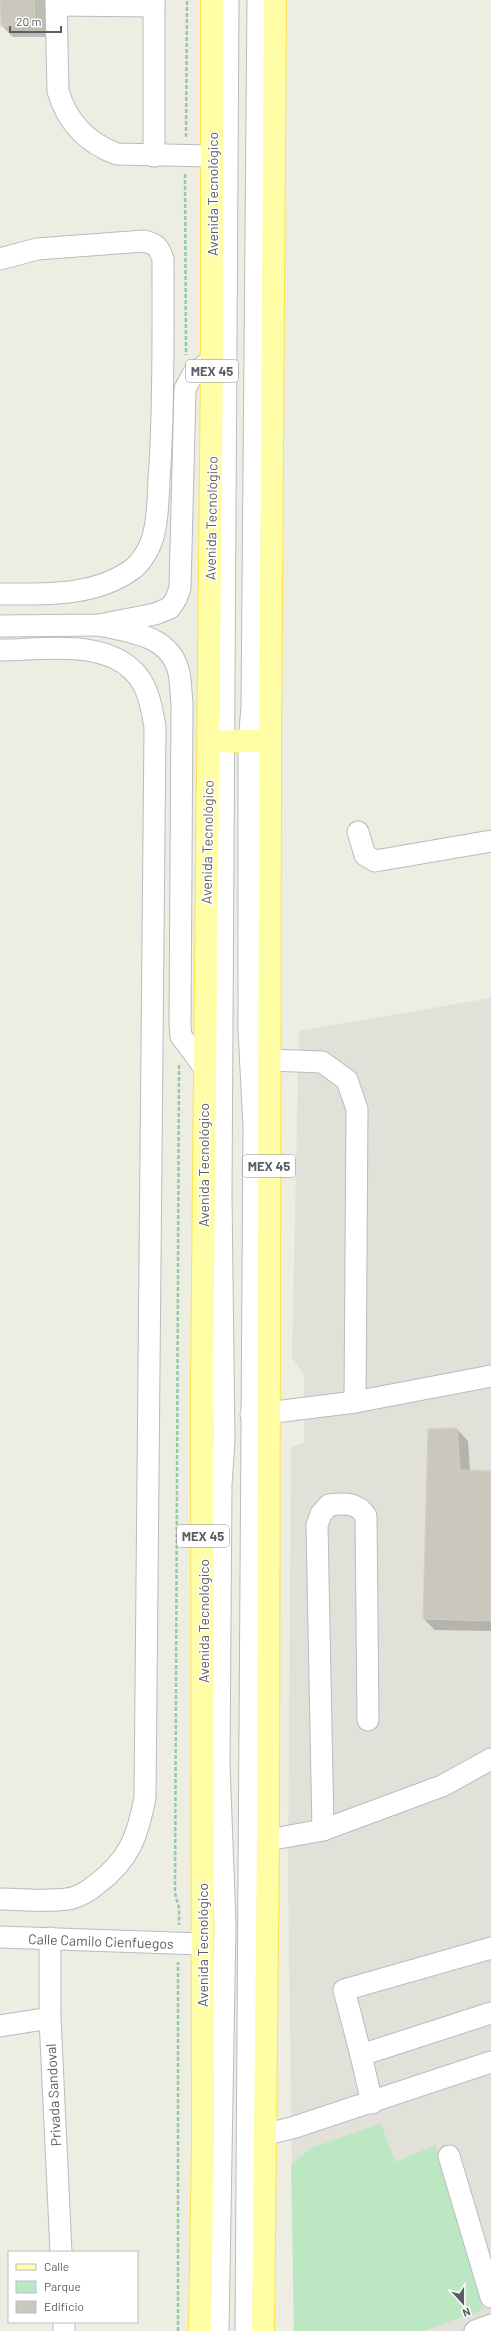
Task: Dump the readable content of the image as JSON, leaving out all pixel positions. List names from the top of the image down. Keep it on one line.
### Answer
{"streets":{"main road":["Avenida Tecnológico","MEX 45"],"street":["Calle Camilo Cienfuegos","Privada Sandoval"]},"crossings":[["Avenida Tecnológico","Calle Camilo Cienfuegos"],["Calle Camilo Cienfuegos","Privada Sandoval"]],"legend":["Calle","Parque","Edificio"],"scale_bar":"20 m","north":"bottom"}
